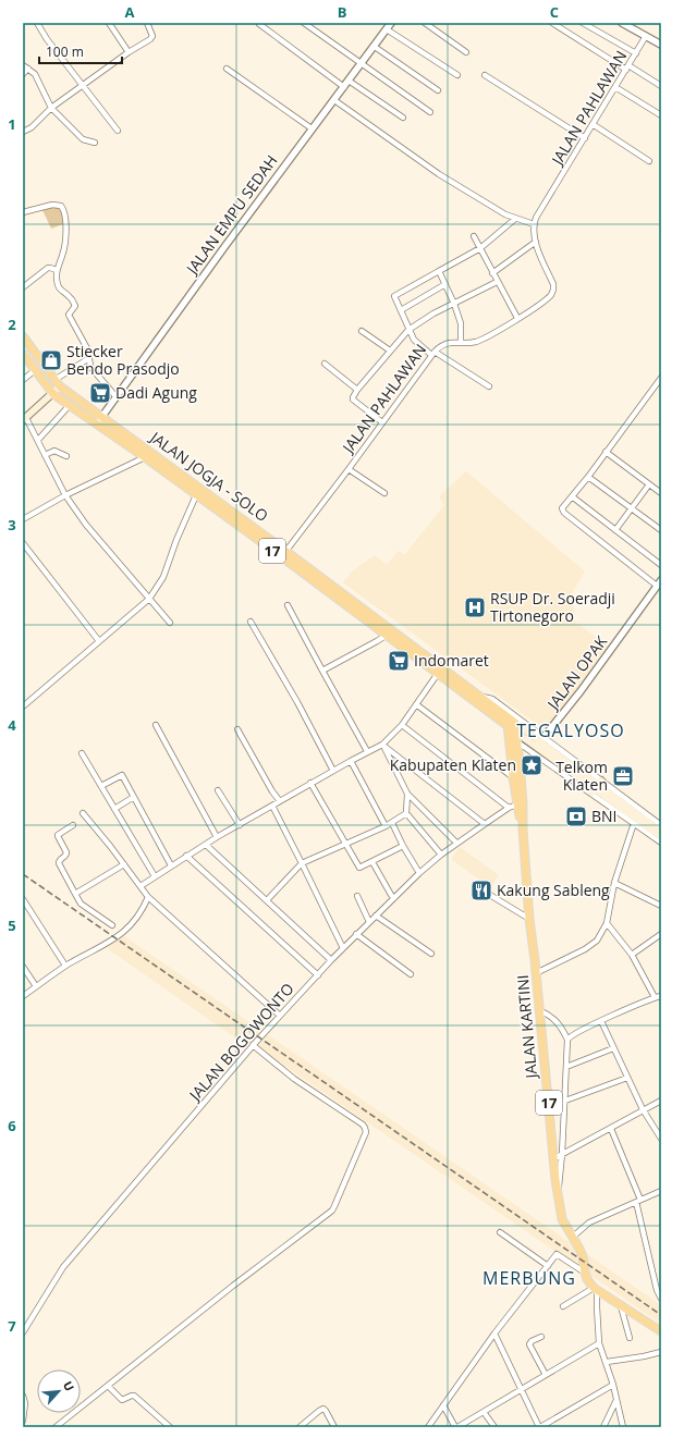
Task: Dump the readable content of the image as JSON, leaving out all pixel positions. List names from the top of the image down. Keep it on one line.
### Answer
{"streets":{"highway":["JALAN JOGJA - SOLO","17","JALAN KARTINI"],"street":["JALAN PAHLAWAN","JALAN EMPU SEDAH","JALAN OPAK","JALAN BOGOWONTO"]},"crossings":[["JALAN PAHLAWAN","JALAN JOGJA - SOLO"],["JALAN EMPU SEDAH","JALAN JOGJA - SOLO"],["JALAN JOGJA - SOLO","17"],["17","JALAN KARTINI"],["JALAN KARTINI","JALAN BOGOWONTO"]],"districts":["TEGALYOSO","MERBUNG"],"places":{"shop":["Stiecker Bendo Prasodjo"],"supermarket":["Dadi Agung","Indomaret"],"hospital":["RSUP Dr. Soeradji Tirtonegoro"],"place":["Kabupaten Klaten"],"office":["Telkom Klaten"],"bank":["BNI"],"restaurant":["Kakung Sableng"]},"scale_bar":"100 m","north":"top right","grid":{"columns":["A","B","C"],"rows":["1","2","3","4","5","6","7"]}}
